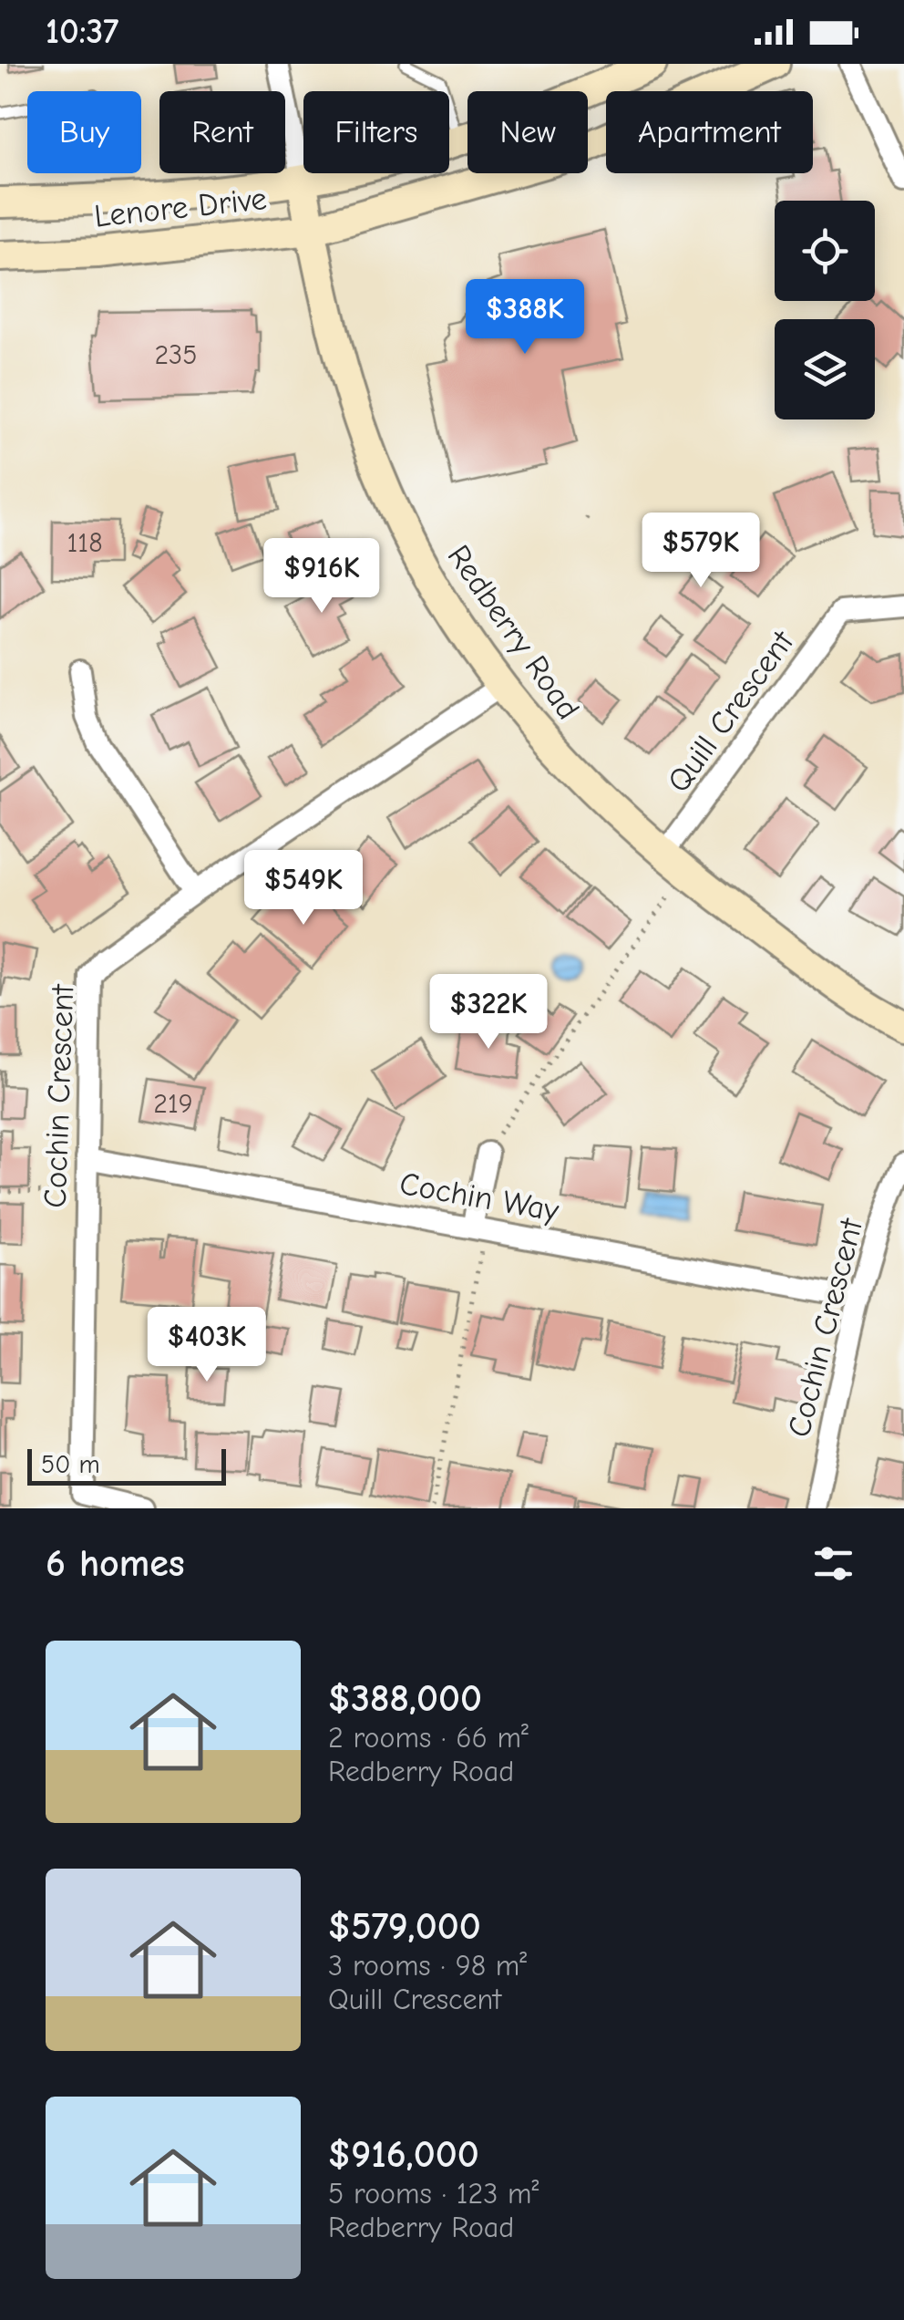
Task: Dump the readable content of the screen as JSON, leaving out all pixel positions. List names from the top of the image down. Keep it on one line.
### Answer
{"streets":{"main road":["Lenore Drive","Redberry Road"],"street":["Quill Crescent","Cochin Crescent","Cochin Way"]},"crossings":[["Lenore Drive","Redberry Road"],["Redberry Road","Quill Crescent"],["Redberry Road","Cochin Crescent"],["Cochin Crescent","Cochin Way"]],"house_numbers":["235","118","219"],"scale_bar":"50 m","page":{"status":"10:37","chip":["Buy","Rent","Filters","New","Apartment"],"price":["$388K","$579K","$916K","$549K","$322K","$403K"],"scale":"50 m","heading":"6 homes","list":[{"name":"$388,000","note":"2 rooms · 66 m² · Redberry Road"},{"name":"$579,000","note":"3 rooms · 98 m² · Quill Crescent"},{"name":"$916,000","note":"5 rooms · 123 m² · Redberry Road"}]}}
